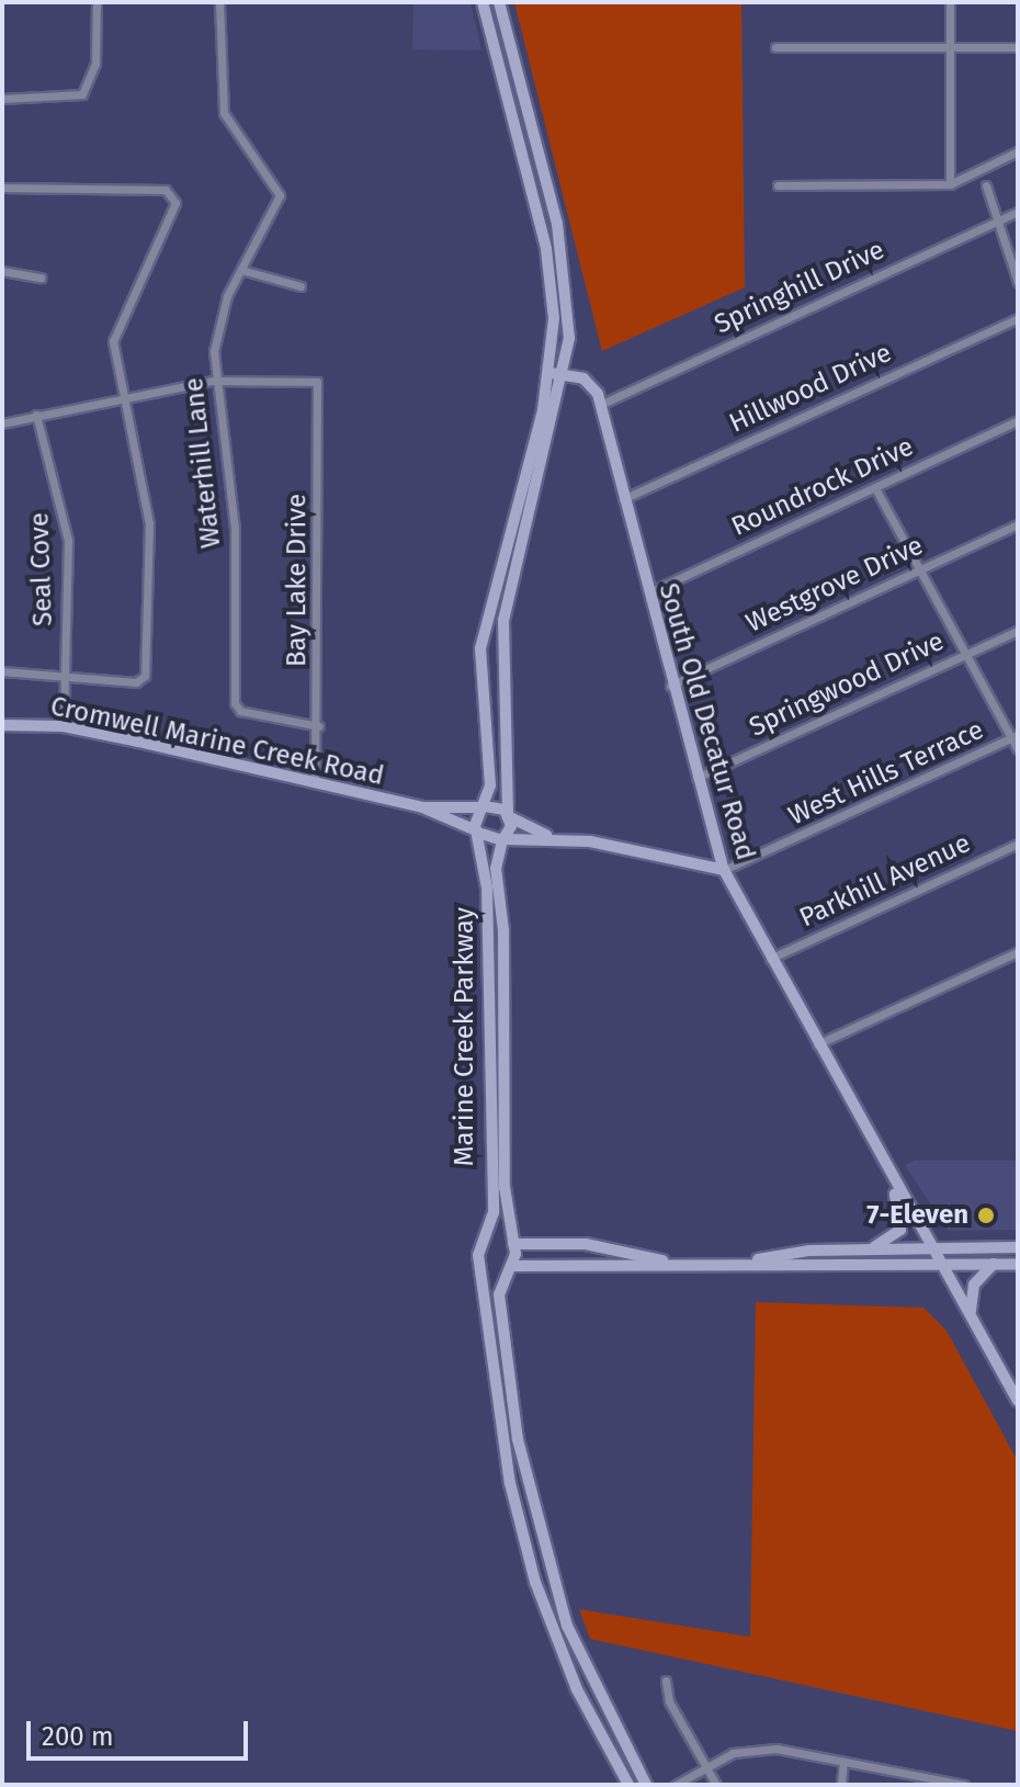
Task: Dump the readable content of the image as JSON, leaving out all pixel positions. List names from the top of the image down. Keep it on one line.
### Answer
{"streets":{"main road":["South Old Decatur Road","Cromwell Marine Creek Road","Marine Creek Parkway"],"street":["Springhill Drive","Hillwood Drive","Waterhill Lane","Roundrock Drive","Seal Cove","Bay Lake Drive","Westgrove Drive","Springwood Drive","West Hills Terrace","Parkhill Avenue"]},"crossings":[["Springhill Drive","South Old Decatur Road"],["Hillwood Drive","South Old Decatur Road"],["Waterhill Lane","Bay Lake Drive"],["Roundrock Drive","South Old Decatur Road"],["Seal Cove","Cromwell Marine Creek Road"],["Bay Lake Drive","Cromwell Marine Creek Road"],["Westgrove Drive","South Old Decatur Road"],["Springwood Drive","South Old Decatur Road"],["South Old Decatur Road","West Hills Terrace"],["South Old Decatur Road","Parkhill Avenue"],["Cromwell Marine Creek Road","Marine Creek Parkway"]],"places":["7-Eleven"],"scale_bar":"200 m"}
